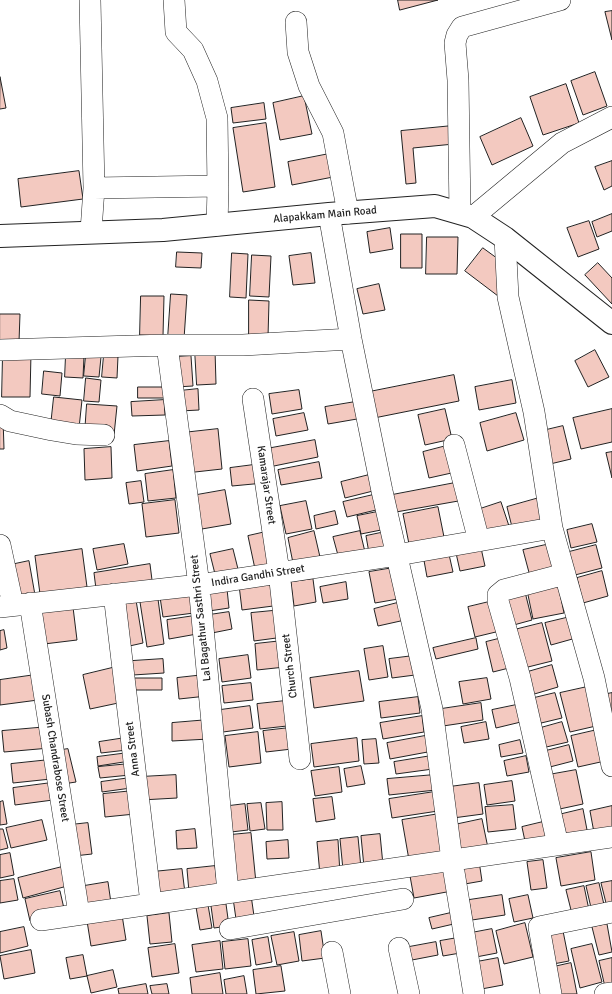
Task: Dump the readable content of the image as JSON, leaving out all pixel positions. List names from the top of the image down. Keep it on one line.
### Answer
{"streets":{"main road":["Alapakkam Main Road"],"street":["Kamarajar Street","Indira Gandhi Street","Lal Bagathur Sasthri Street","Church Street","Anna Street","Subash Chandrabose Street"]},"crossings":[["Kamarajar Street","Indira Gandhi Street"],["Kamarajar Street","Church Street"],["Indira Gandhi Street","Lal Bagathur Sasthri Street"],["Indira Gandhi Street","Church Street"],["Indira Gandhi Street","Anna Street"],["Indira Gandhi Street","Subash Chandrabose Street"]]}
